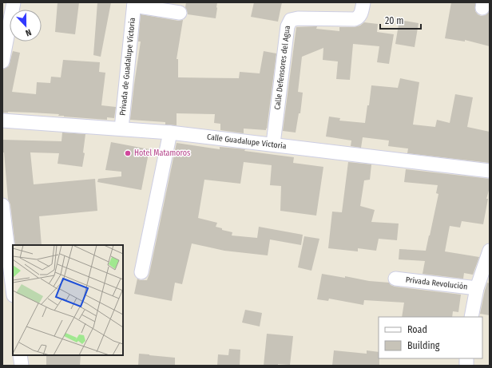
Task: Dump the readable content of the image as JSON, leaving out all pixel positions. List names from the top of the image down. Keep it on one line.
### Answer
{"streets":{"street":["Privada de Guadalupe Victoria","Calle Defensores del Agua","Calle Guadalupe Victoria","Privada Revolución"]},"crossings":[["Privada de Guadalupe Victoria","Calle Guadalupe Victoria"],["Calle Defensores del Agua","Calle Guadalupe Victoria"]],"places":["Hotel Matamoros"],"legend":["Road","Building"],"scale_bar":"20 m","north":"bottom"}
